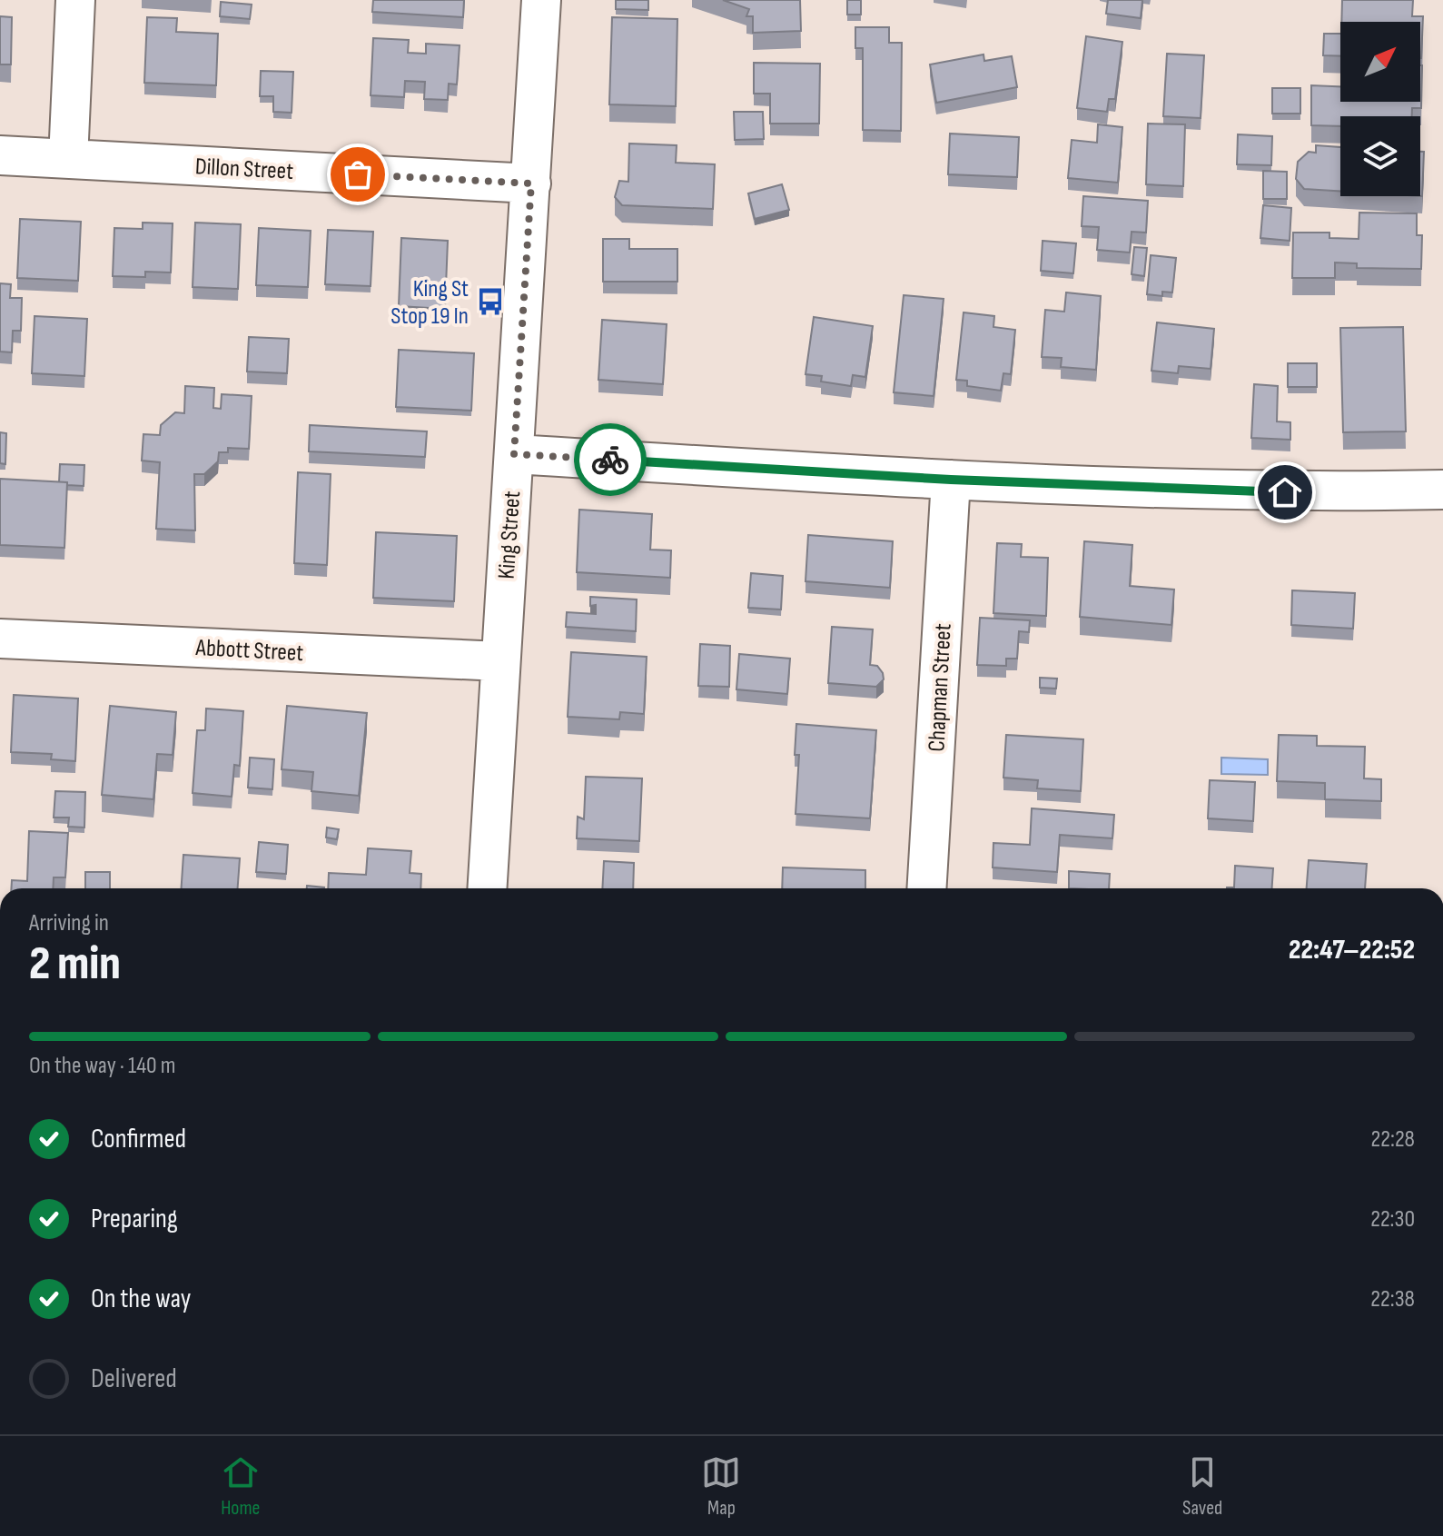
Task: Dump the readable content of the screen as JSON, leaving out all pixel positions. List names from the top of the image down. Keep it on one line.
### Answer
{"streets":{"street":["Dillon Street","King Street","Abbott Street","Chapman Street"]},"crossings":[["Dillon Street","King Street"],["King Street","Abbott Street"]],"places":{"bus stop":["King St Stop 19 In"]},"north":"top right","page":{"heading":["2 min","Arriving in","22:47–22:52"],"bar":"On the way · 140 m","list":[["Confirmed","22:28"],["Preparing","22:30"],["On the way","22:38"],"Delivered"],"tabs":["Home","Map","Saved"]}}
